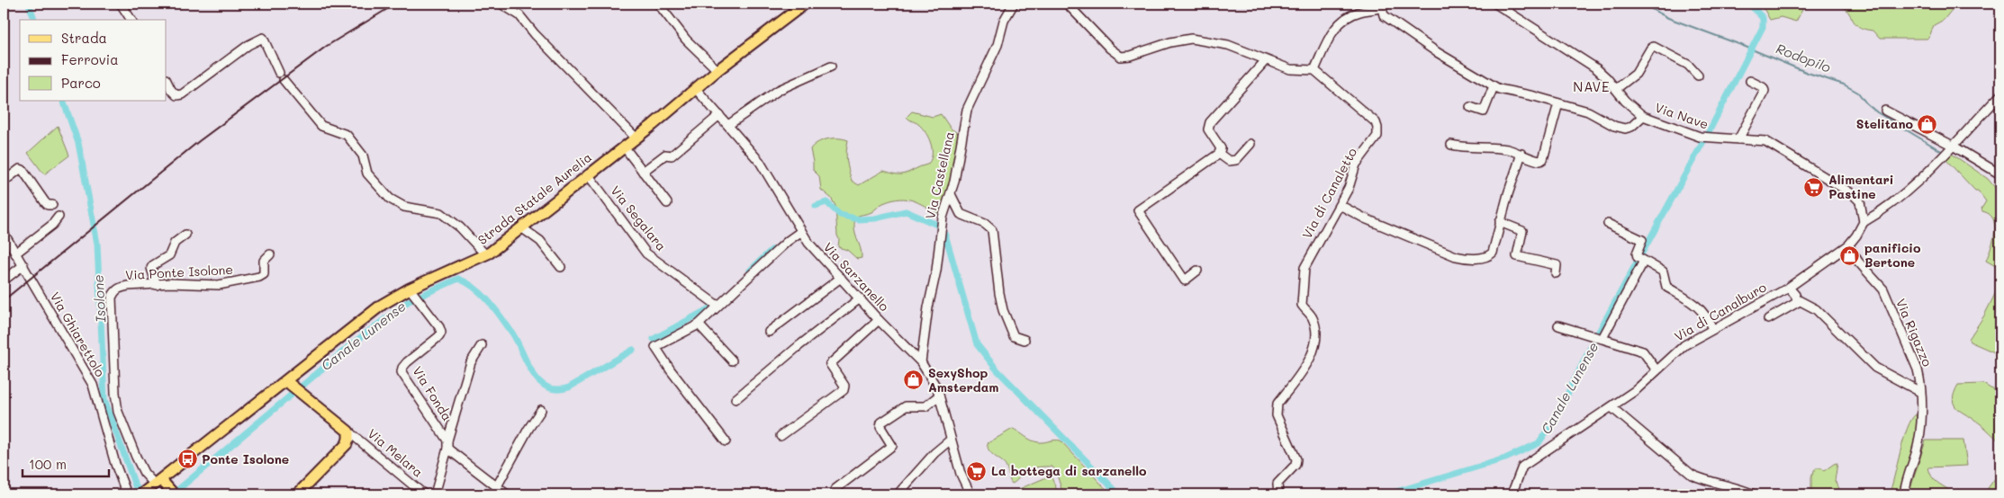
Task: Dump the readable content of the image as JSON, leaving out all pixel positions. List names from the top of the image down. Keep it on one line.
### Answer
{"streets":{"main road":["Strada Statale Aurelia","Via Melara"],"street":["Via Nave","Via Castellana","Via di Canaletto","Via Segalara","Via Ponte Isolone","Via Sarzanello","Via di Canalburo","Via Rigazzo","Via Ghiarettolo","Via Fonda"]},"crossings":[["Via Nave","Via di Canalburo"],["Via Castellana","Via Sarzanello"],["Strada Statale Aurelia","Via Segalara"],["Strada Statale Aurelia","Via Ponte Isolone"],["Strada Statale Aurelia","Via Sarzanello"],["Strada Statale Aurelia","Via Fonda"],["Strada Statale Aurelia","Via Melara"],["Via di Canalburo","Via Rigazzo"]],"districts":["NAVE"],"water":["Rodopilo","Isolone","Canale Lunense"],"places":{"shop":["Stelitano","panificio Bertone","SexyShop Amsterdam"],"supermarket":["Alimentari Pastine","La bottega di sarzanello"],"bus stop":["Ponte Isolone"]},"legend":["Strada","Ferrovia","Parco"],"scale_bar":"100 m"}
